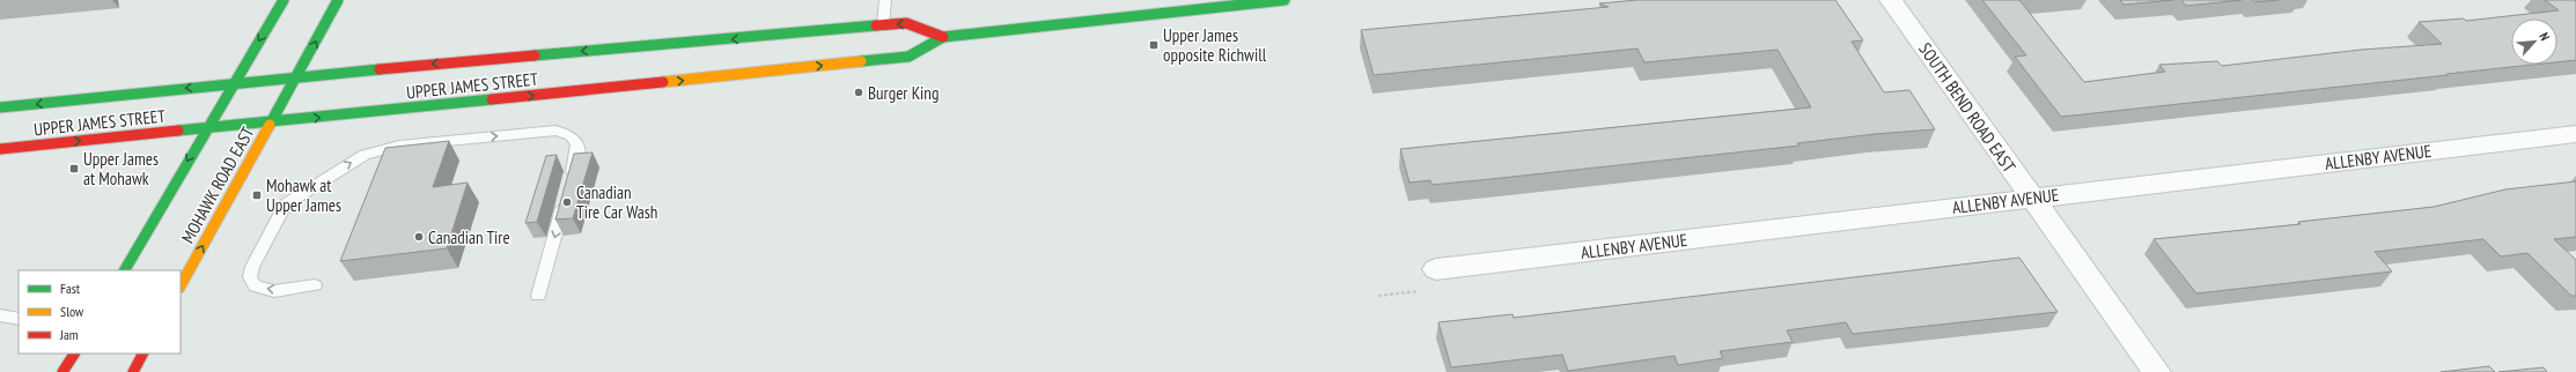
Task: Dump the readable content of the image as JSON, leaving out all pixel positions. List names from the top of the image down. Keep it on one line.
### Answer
{"streets":{"main road":["UPPER JAMES STREET","MOHAWK ROAD EAST"],"street":["SOUTH BEND ROAD EAST","ALLENBY AVENUE"]},"crossings":[["UPPER JAMES STREET","MOHAWK ROAD EAST"],["SOUTH BEND ROAD EAST","ALLENBY AVENUE"]],"places":{"transit":["Upper James opposite Richwill","Upper James at Mohawk","Mohawk at Upper James"],"other":["Burger King","Canadian Tire Car Wash","Canadian Tire"]},"legend":["Fast","Slow","Jam"],"north":"top right"}
